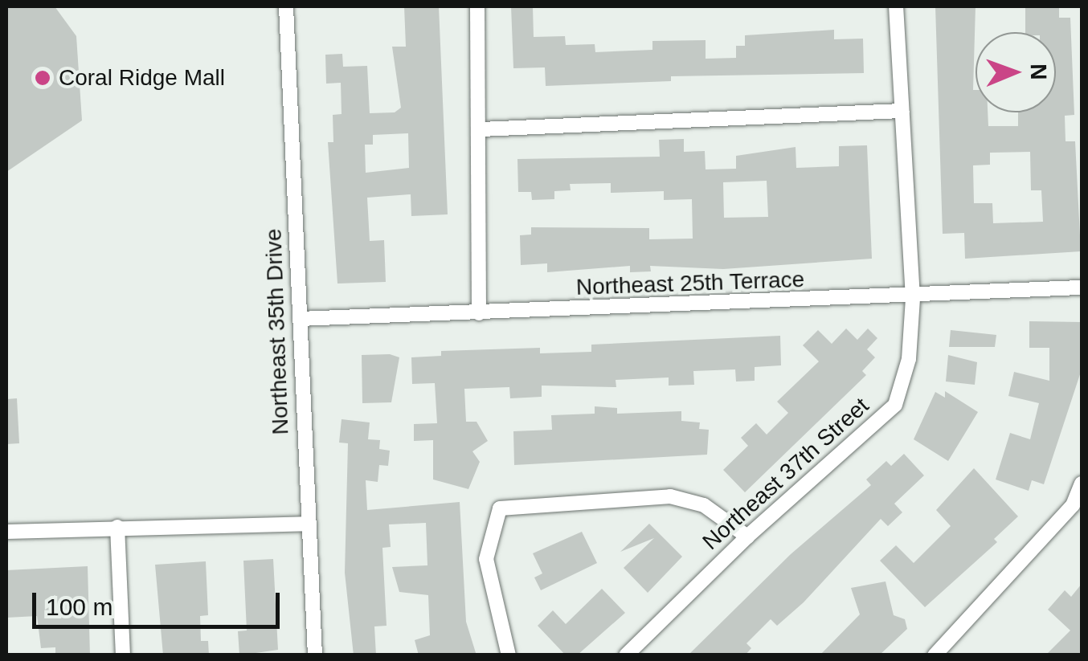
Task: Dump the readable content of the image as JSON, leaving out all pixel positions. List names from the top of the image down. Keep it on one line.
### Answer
{"streets":{"street":["Northeast 25th Terrace","Northeast 35th Drive","Northeast 37th Street"]},"crossings":[["Northeast 25th Terrace","Northeast 35th Drive"],["Northeast 25th Terrace","Northeast 37th Street"]],"places":["Coral Ridge Mall"],"scale_bar":"100 m","north":"right"}
